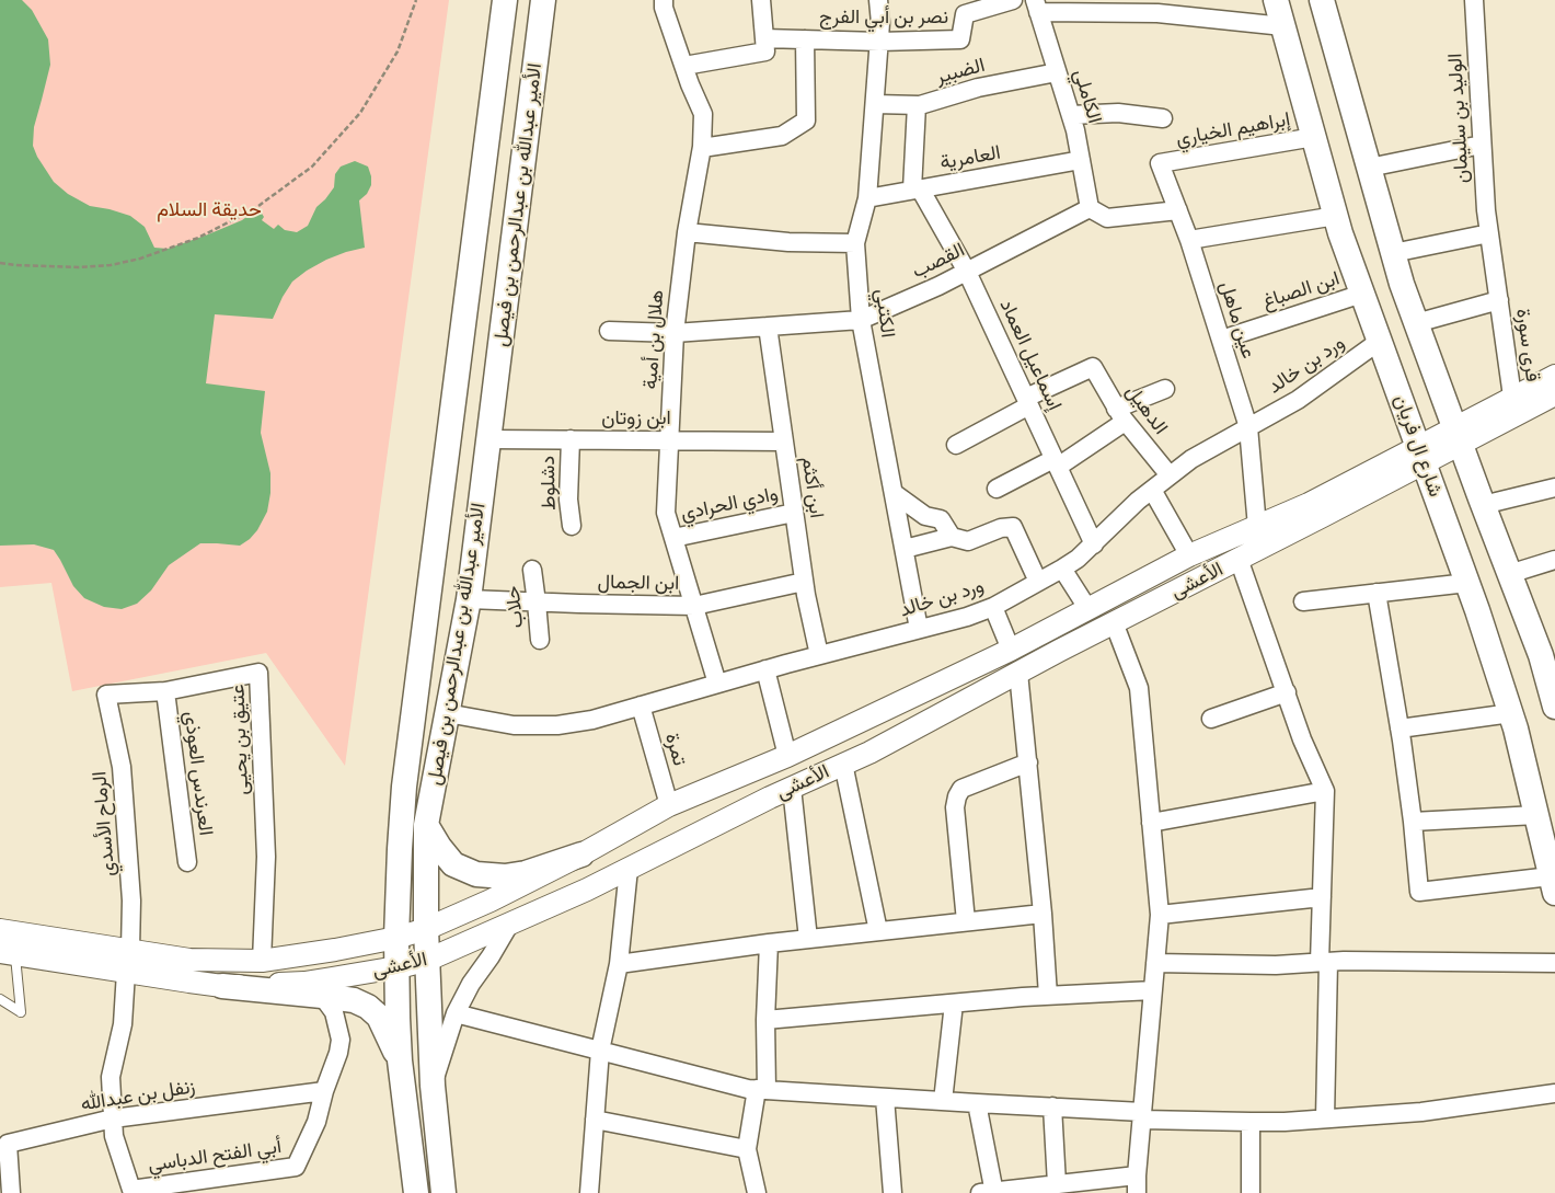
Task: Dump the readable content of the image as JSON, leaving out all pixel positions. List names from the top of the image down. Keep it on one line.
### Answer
{"streets":{"main road":["الأمير عبدالله بن عبدالرحمن بن فيصل","شارع ال فريان"],"street":["نصر بن أبي الفرج","الضبير","الكاملي","الوليد بن سليمان","إبراهيم الخياري","العامرية","القصب","ابن الصباغ","الكتبي","عين ماهل","هلال بن أمية","قرى سورة","إسماعيل العماد","ورد بن خالد","الدهيل","ابن زوتان","دشلوط","ابن أكثم","وادي الحرادي","الأعشى","ابن الجمال","حلاب","عتيق بن يحيى","تمرة","العرندس العوذي","الرماح الأسدي","زنفل بن عبدالله","أبي الفتح الدباسي"]},"crossings":[["نصر بن أبي الفرج","الكتبي"],["الضبير","الكاملي"],["الضبير","الكتبي"],["الكاملي","العامرية"],["الكاملي","القصب"],["الوليد بن سليمان","قرى سورة"],["إبراهيم الخياري","عين ماهل"],["إبراهيم الخياري","شارع ال فريان"],["العامرية","الكتبي"],["العامرية","إسماعيل العماد"],["الأمير عبدالله بن عبدالرحمن بن فيصل","ورد بن خالد"],["الأمير عبدالله بن عبدالرحمن بن فيصل","ابن زوتان"],["الأمير عبدالله بن عبدالرحمن بن فيصل","الأعشى"],["الأمير عبدالله بن عبدالرحمن بن فيصل","ابن الجمال"],["القصب","الكتبي"],["القصب","هلال بن أمية"],["القصب","إسماعيل العماد"],["القصب","ابن أكثم"],["ابن الصباغ","عين ماهل"],["ابن الصباغ","شارع ال فريان"],["الكتبي","ورد بن خالد"],["عين ماهل","ورد بن خالد"],["عين ماهل","الأعشى"],["هلال بن أمية","ورد بن خالد"],["هلال بن أمية","ابن زوتان"],["هلال بن أمية","وادي الحرادي"],["هلال بن أمية","ابن الجمال"],["قرى سورة","شارع ال فريان"],["قرى سورة","الأعشى"],["إسماعيل العماد","ورد بن خالد"],["إسماعيل العماد","الدهيل"],["ورد بن خالد","الدهيل"],["ورد بن خالد","شارع ال فريان"],["ورد بن خالد","ابن أكثم"],["ورد بن خالد","تمرة"],["ابن زوتان","دشلوط"],["ابن زوتان","ابن أكثم"],["شارع ال فريان","الأعشى"],["ابن أكثم","وادي الحرادي"],["ابن أكثم","ابن الجمال"],["الأعشى","عتيق بن يحيى"],["الأعشى","تمرة"],["الأعشى","الرماح الأسدي"],["الأعشى","أبي الفتح الدباسي"],["ابن الجمال","حلاب"],["عتيق بن يحيى","العرندس العوذي"],["عتيق بن يحيى","الرماح الأسدي"],["زنفل بن عبدالله","أبي الفتح الدباسي"]],"parks":["حديقة السلام"]}
